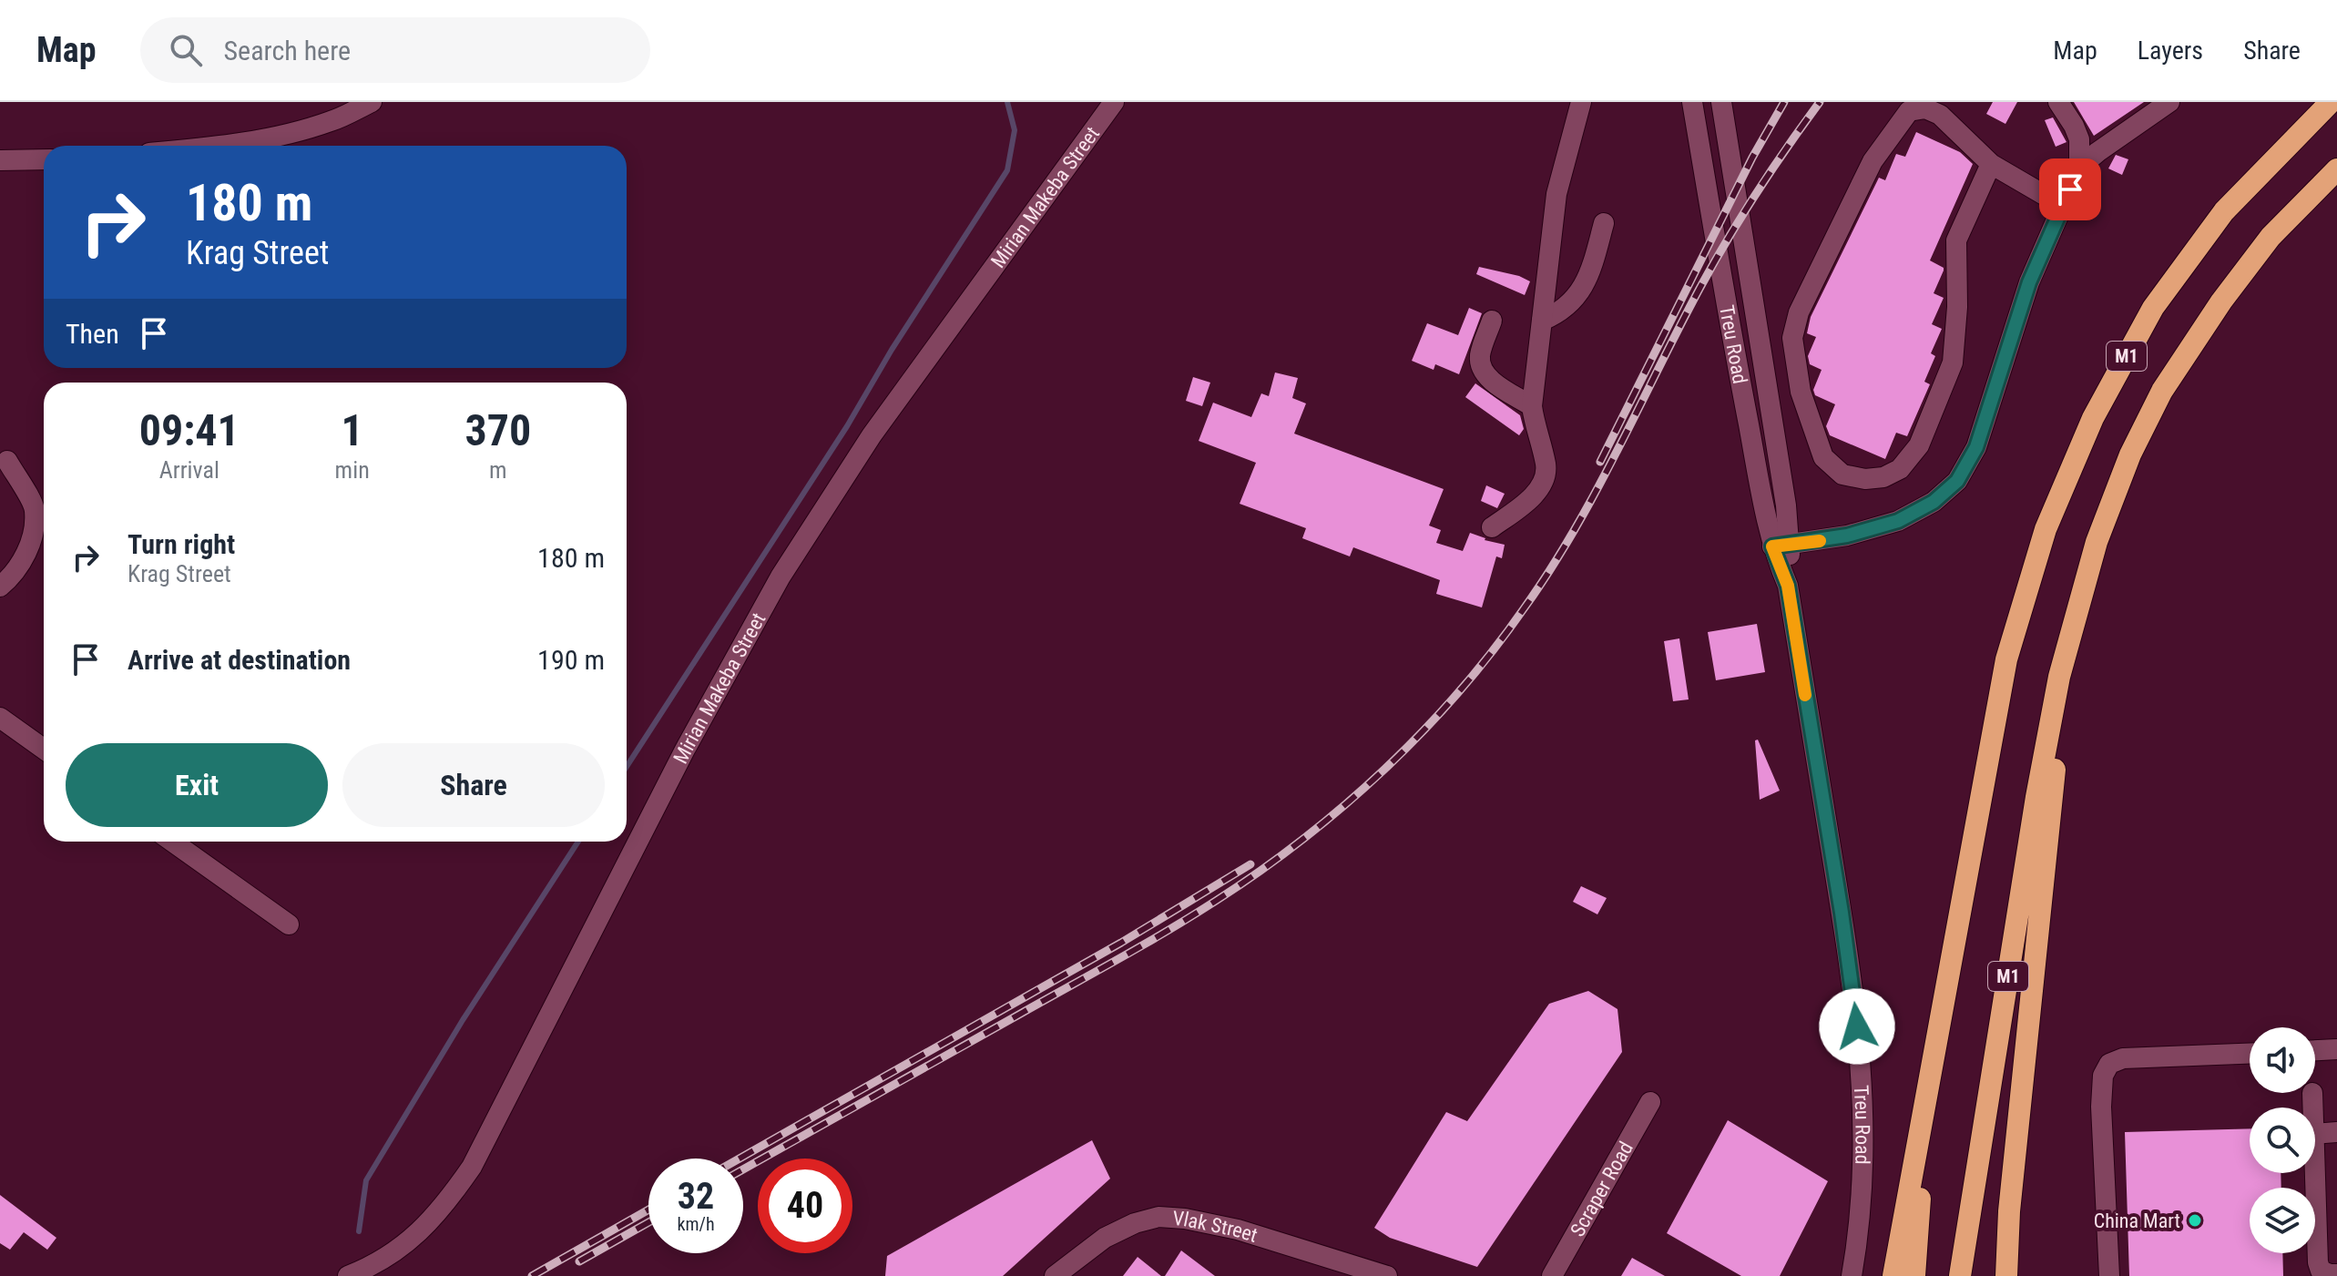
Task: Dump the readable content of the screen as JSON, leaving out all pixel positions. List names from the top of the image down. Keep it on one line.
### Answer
{"streets":{"highway":["M1"],"street":["Mirian Makeba Street","Treu Road","Scraper Road","Vlak Street"]},"places":["China Mart"],"page":{"header":"Map","search":"Search here","nav":["Map","Layers","Share"],"turn":["180 m","Krag Street"],"then":"Then","eta":["09:41","Arrival","1","min","370","m"],"list":[{"name":"Turn right","note":"Krag Street","value":"180 m"},{"name":"Arrive at destination","value":"190 m"}],"buttons":["Exit","Share"],"speed":"32 km/h","limit":"40"}}
